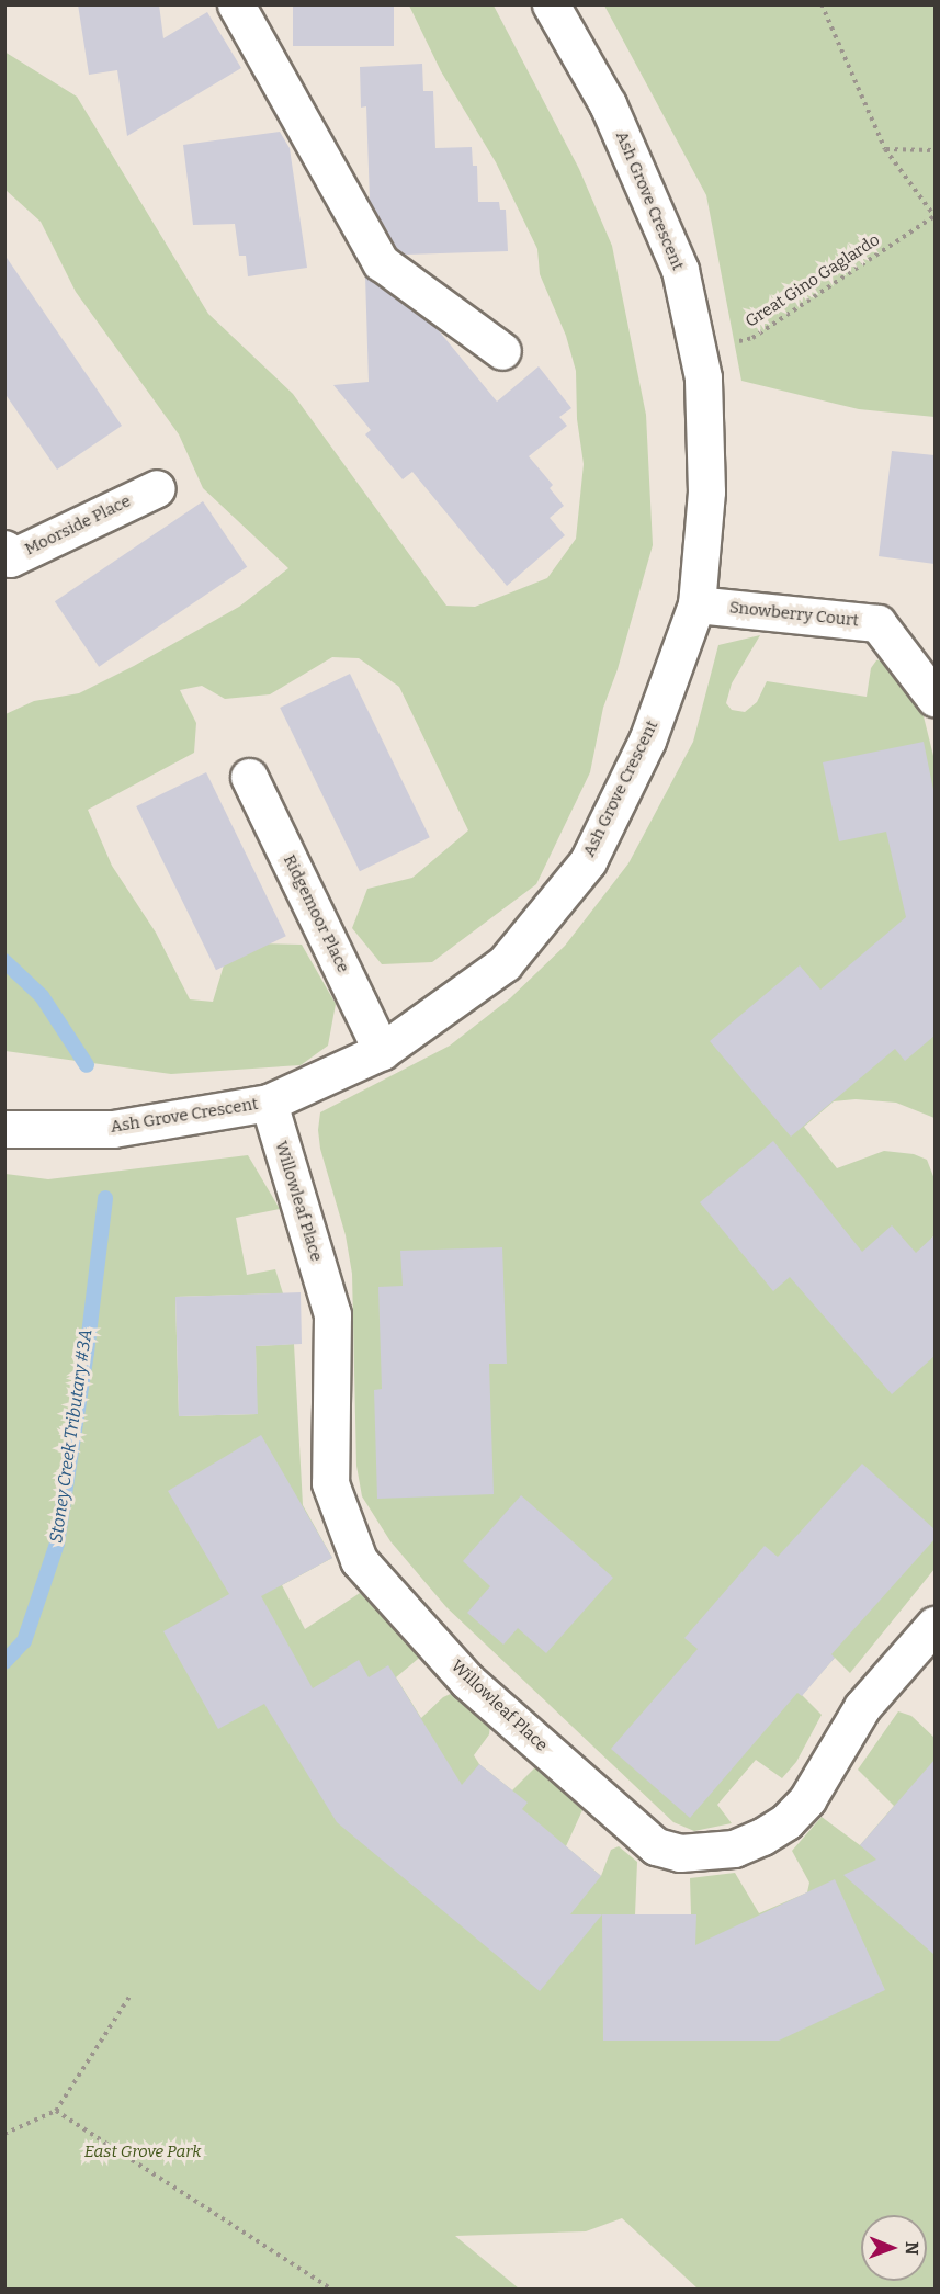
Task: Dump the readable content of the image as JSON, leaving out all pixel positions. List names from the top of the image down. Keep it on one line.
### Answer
{"streets":{"street":["Ash Grove Crescent","Moorside Place","Snowberry Court","Ridgemoor Place","Willowleaf Place"],"path":["Great Gino Gaglardo"]},"crossings":[["Ash Grove Crescent","Great Gino Gaglardo"],["Ash Grove Crescent","Snowberry Court"],["Ash Grove Crescent","Ridgemoor Place"],["Ash Grove Crescent","Willowleaf Place"]],"water":["Stoney Creek Tributary #3A"],"parks":["East Grove Park"],"north":"right"}
